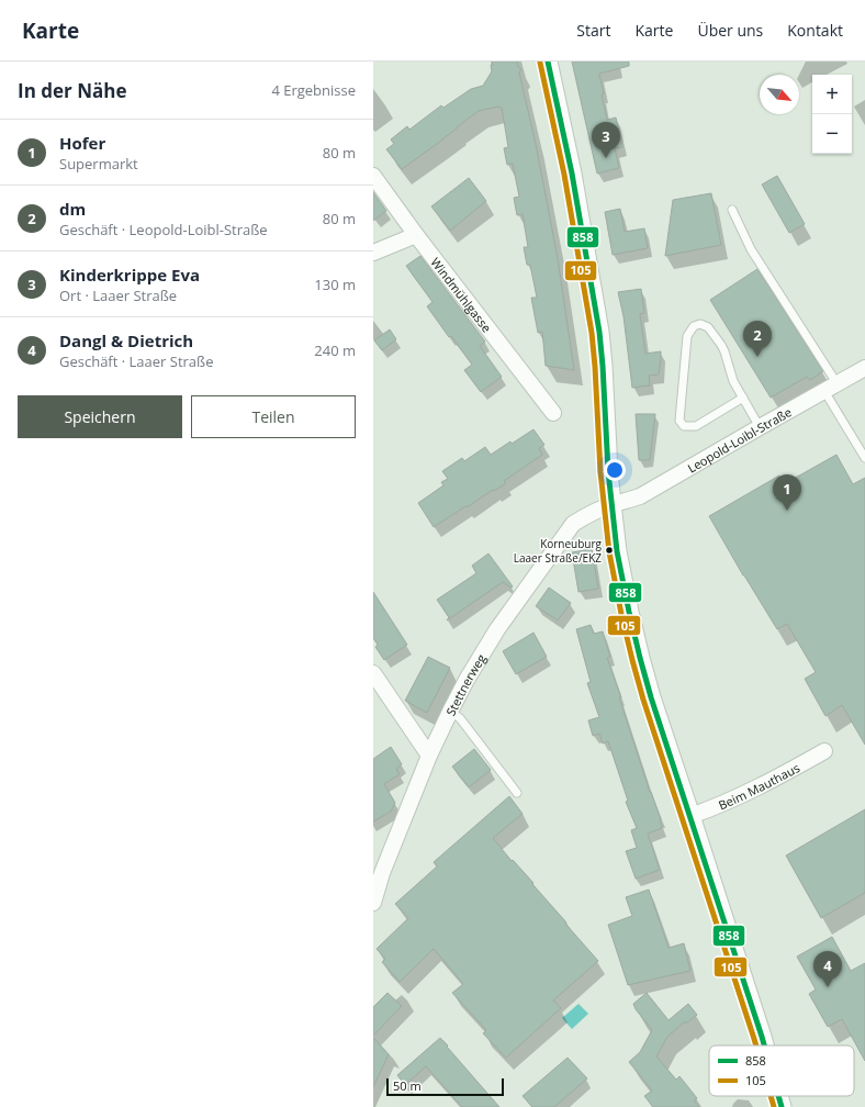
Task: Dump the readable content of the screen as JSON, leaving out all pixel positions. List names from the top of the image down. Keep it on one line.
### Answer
{"streets":{"street":["Windmühlgasse","Leopold-Loibl-Straße","Stettnerweg","Beim Mauthaus"]},"crossings":[["Leopold-Loibl-Straße","Stettnerweg"]],"places":["Korneuburg Laaer Straße/EKZ"],"lines":["transit line 858","transit line 105"],"legend":["858","105"],"scale_bar":"50 m","north":"bottom right","page":{"header":"Karte","nav":["Start","Karte","Über uns","Kontakt"],"heading":["In der Nähe","4 Ergebnisse"],"map_buttons":["+","−"],"list":[{"mark":"1","name":"Hofer","note":"Supermarkt","value":"80 m"},{"mark":"2","name":"dm","note":"Geschäft · Leopold-Loibl-Straße","value":"80 m"},{"mark":"3","name":"Kinderkrippe Eva","note":"Ort · Laaer Straße","value":"130 m"},{"mark":"4","name":"Dangl & Dietrich","note":"Geschäft · Laaer Straße","value":"240 m"}],"pins":["3","2","1","4"],"buttons":["Speichern","Teilen"],"scale":"50 m"}}
